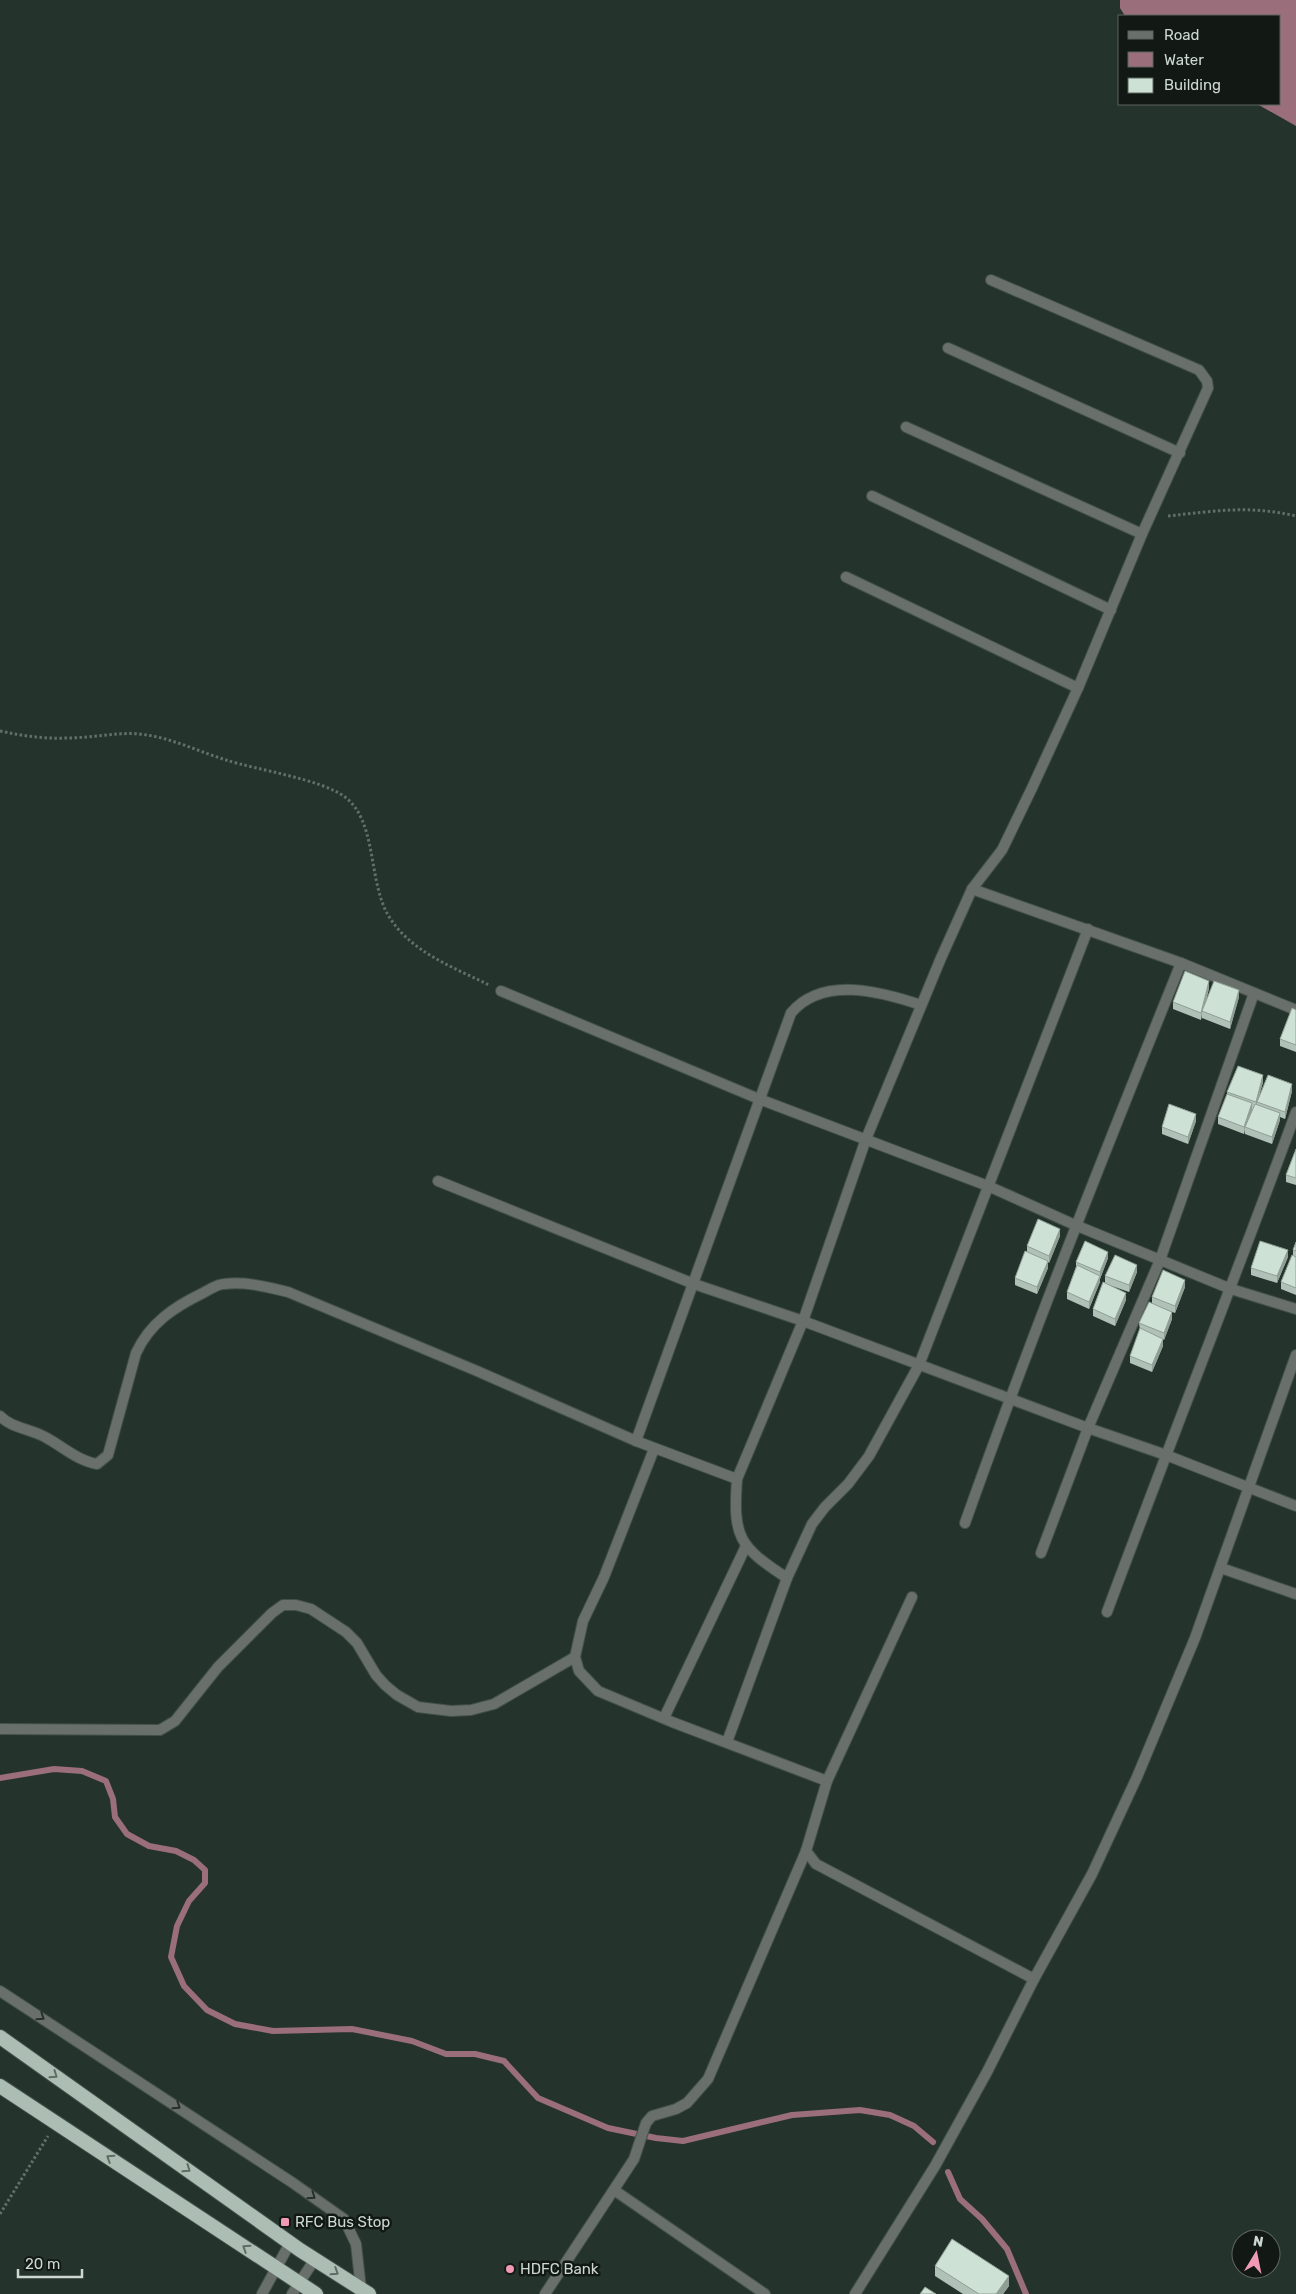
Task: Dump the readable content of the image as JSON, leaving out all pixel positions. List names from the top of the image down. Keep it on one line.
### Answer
{"places":{"transit":["RFC Bus Stop"],"other":["HDFC Bank"]},"legend":["Road","Water","Building"],"scale_bar":"20 m","north":"top"}
